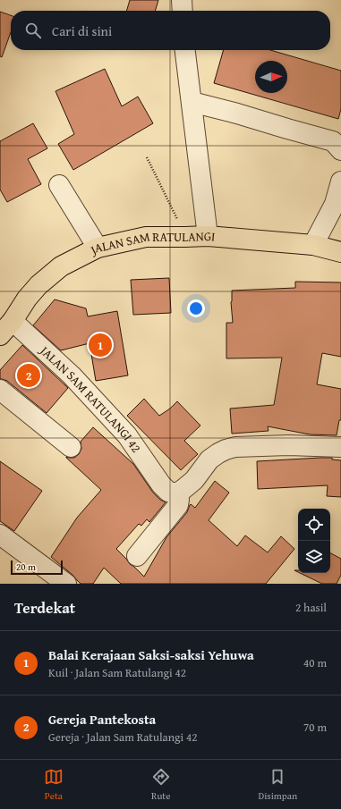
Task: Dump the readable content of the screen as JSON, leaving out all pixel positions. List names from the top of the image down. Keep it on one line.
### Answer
{"streets":{"highway":["JALAN SAM RATULANGI"],"street":["JALAN SAM RATULANGI 42"]},"crossings":[["JALAN SAM RATULANGI","JALAN SAM RATULANGI 42"]],"scale_bar":"20 m","north":"right","page":{"search":"Cari di sini","pins":["1","2"],"scale":"20 m","heading":["Terdekat","2 hasil"],"list":[{"mark":"1","name":"Balai Kerajaan Saksi-saksi Yehuwa","note":"Kuil · Jalan Sam Ratulangi 42","value":"40 m"},{"mark":"2","name":"Gereja Pantekosta","note":"Gereja · Jalan Sam Ratulangi 42","value":"70 m"}],"nav":["Peta","Rute","Disimpan"]}}
